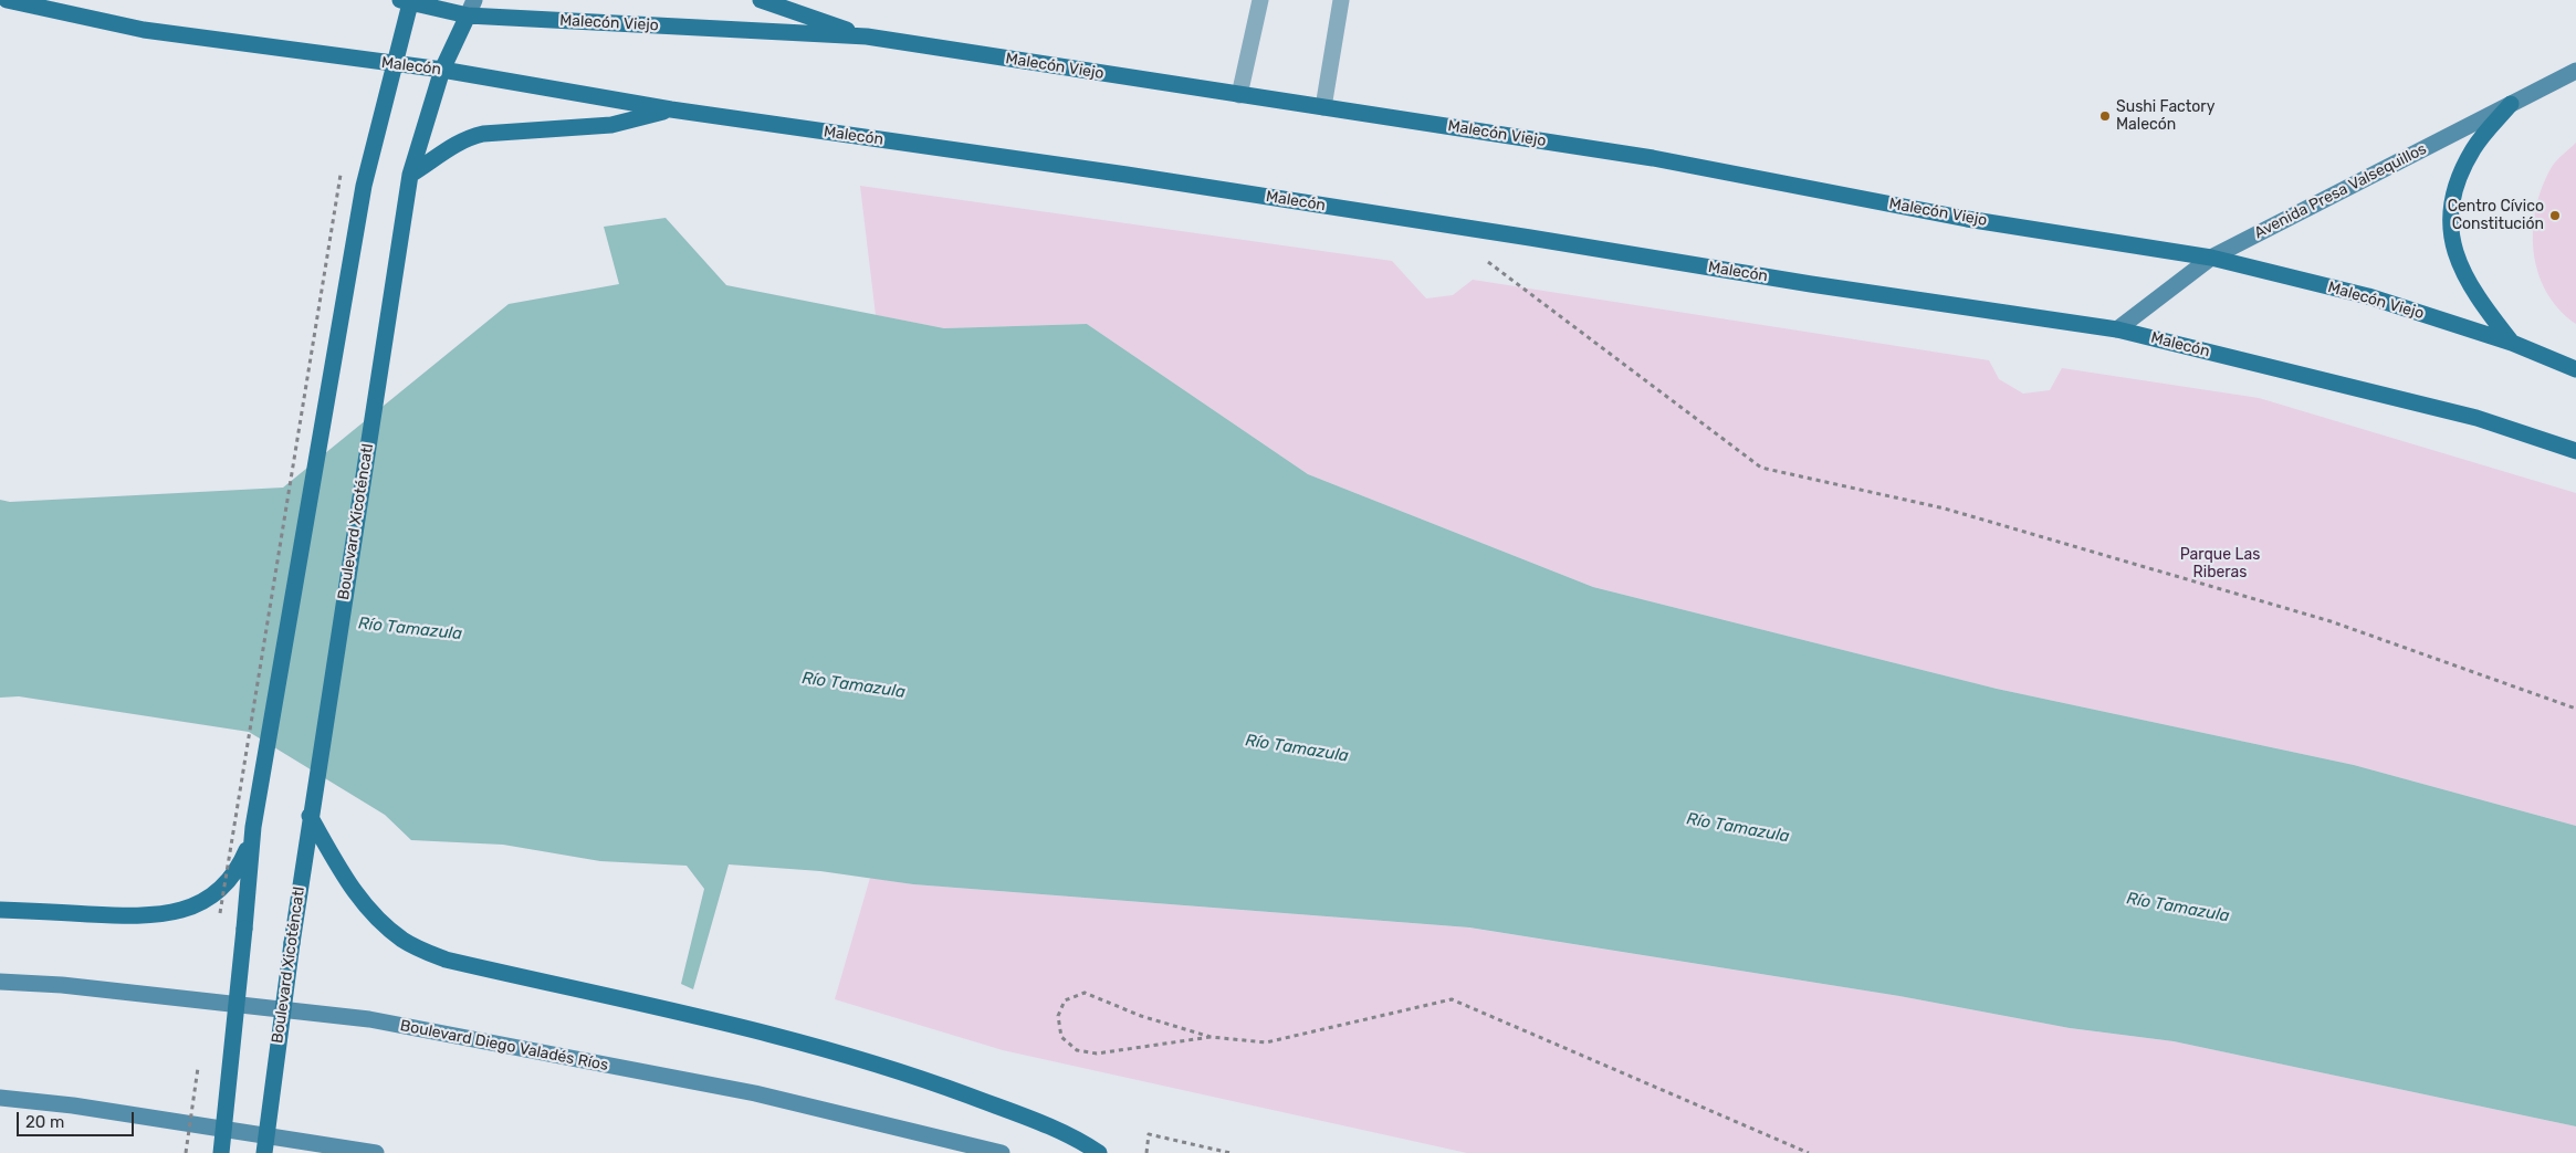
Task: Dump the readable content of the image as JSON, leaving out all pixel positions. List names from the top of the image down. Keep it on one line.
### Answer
{"streets":{"main road":["Malecón Viejo","Malecón","Avenida Presa Valsequillos","Boulevard Xicoténcatl","Boulevard Diego Valadés Ríos"]},"crossings":[["Malecón Viejo","Avenida Presa Valsequillos"],["Malecón Viejo","Boulevard Xicoténcatl"],["Malecón","Avenida Presa Valsequillos"],["Malecón","Boulevard Xicoténcatl"]],"water":["Río Tamazula"],"parks":["Parque Las Riberas"],"places":["Sushi Factory Malecón","Centro Cívico Constitución"],"scale_bar":"20 m"}
